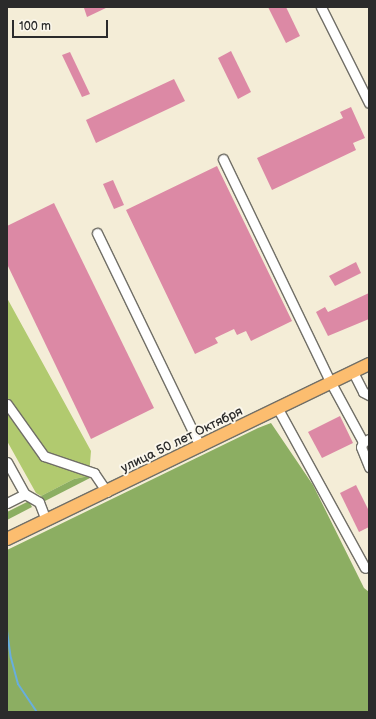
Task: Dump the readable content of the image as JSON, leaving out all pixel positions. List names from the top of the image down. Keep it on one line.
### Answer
{"streets":{"main road":["улица 50 лет Октября"]},"scale_bar":"100 m"}
